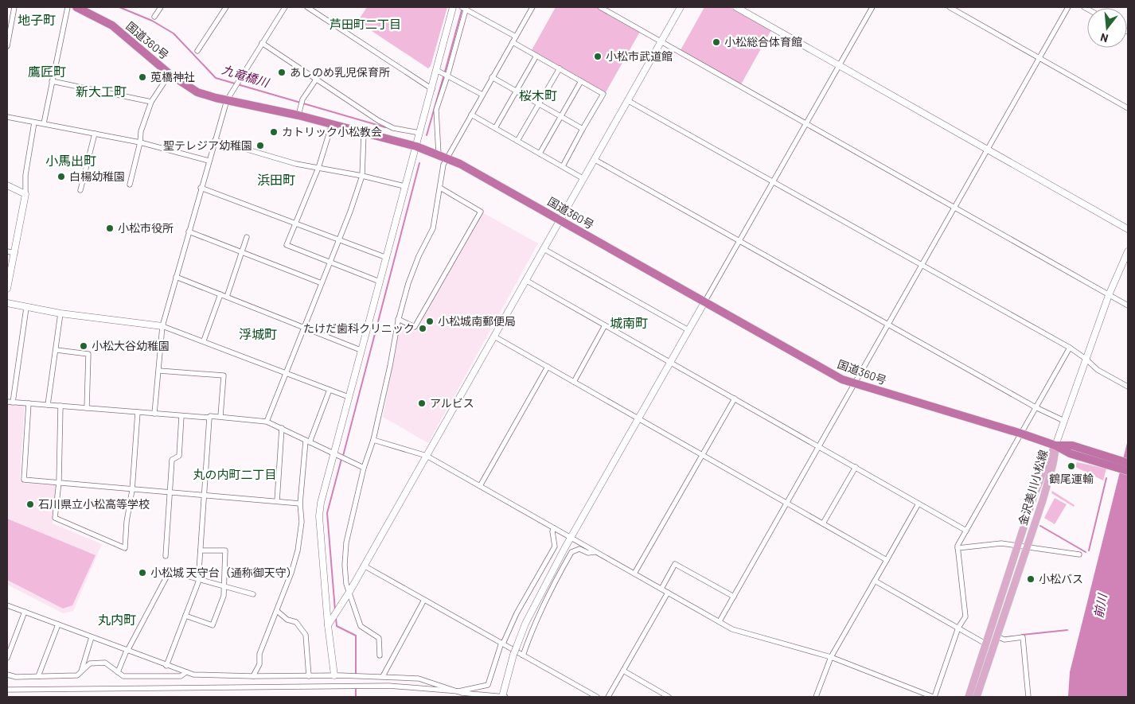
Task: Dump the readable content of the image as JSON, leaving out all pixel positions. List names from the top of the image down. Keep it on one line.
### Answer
{"streets":{"highway":["国道360号"],"main road":["金沢美川小松線"]},"crossings":[["国道360号","金沢美川小松線"]],"districts":["地子町","芦田町二丁目","鷹匠町","新大工町","桜木町","小馬出町","浜田町","城南町","浮城町","丸の内町二丁目","丸内町"],"water":["九竜橋川","前川"],"places":["小松総合体育館","小松市武道館","あしのめ乳児保育所","莵橋神社","カトリック小松教会","聖テレジア幼稚園","白楊幼稚園","小松市役所","小松城南郵便局","たけだ歯科クリニック","小松大谷幼稚園","アルビス","鶴尾運輸","石川県立小松高等学校","小松城 天守台（通称御天守）","小松バス"],"north":"bottom"}
